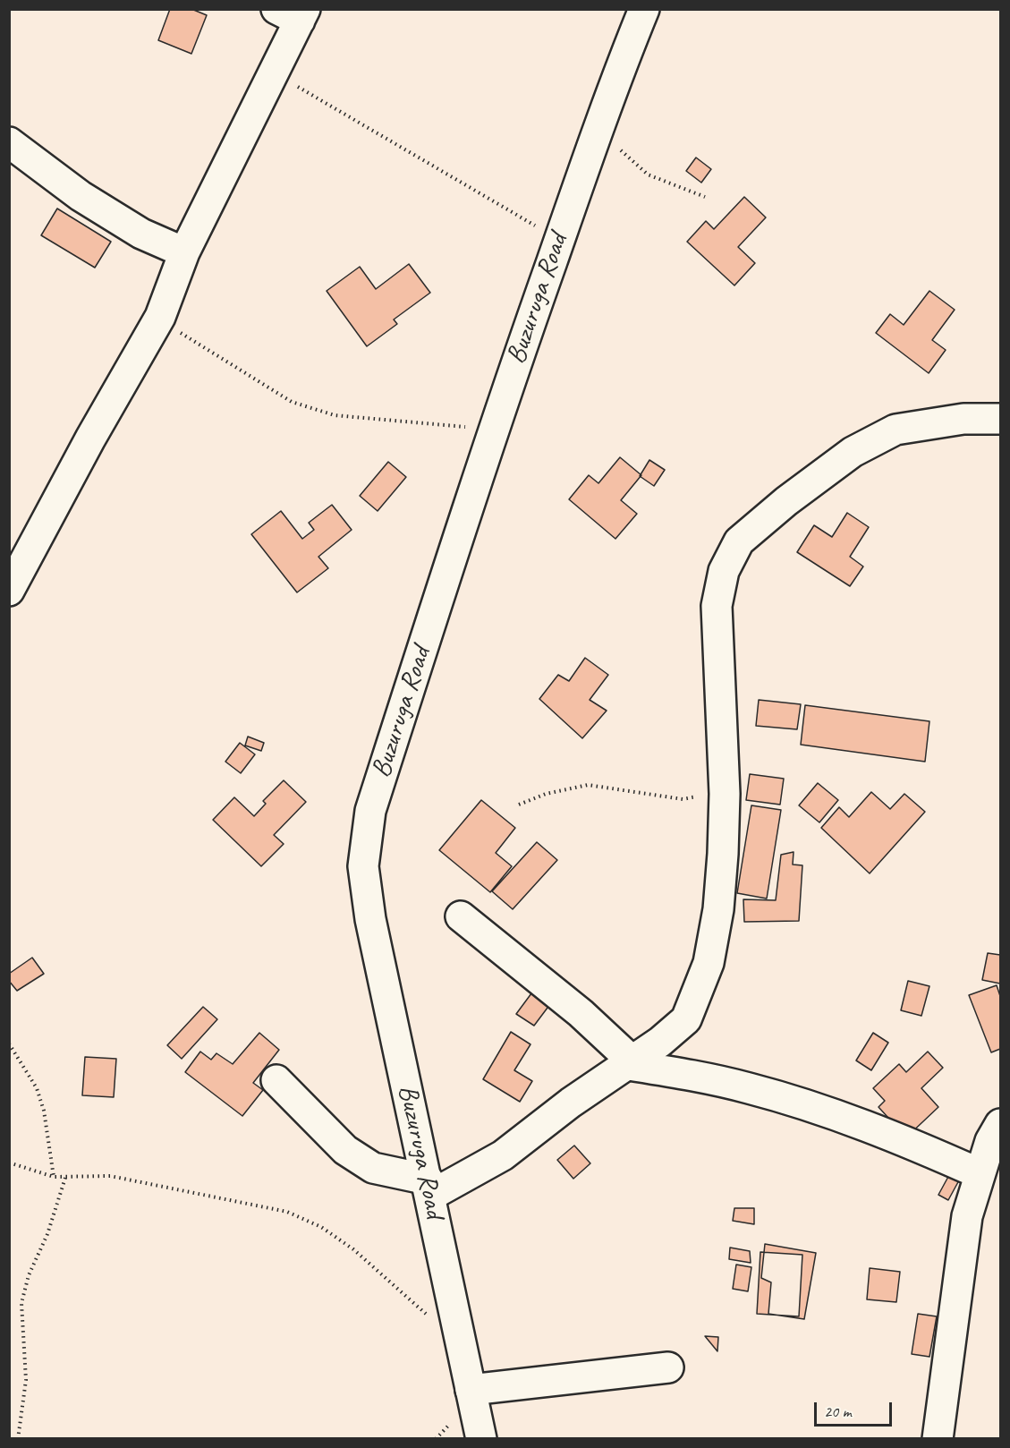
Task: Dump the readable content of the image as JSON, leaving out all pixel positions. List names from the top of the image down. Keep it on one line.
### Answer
{"streets":{"street":["Buzuruga Road"]},"scale_bar":"20 m"}
